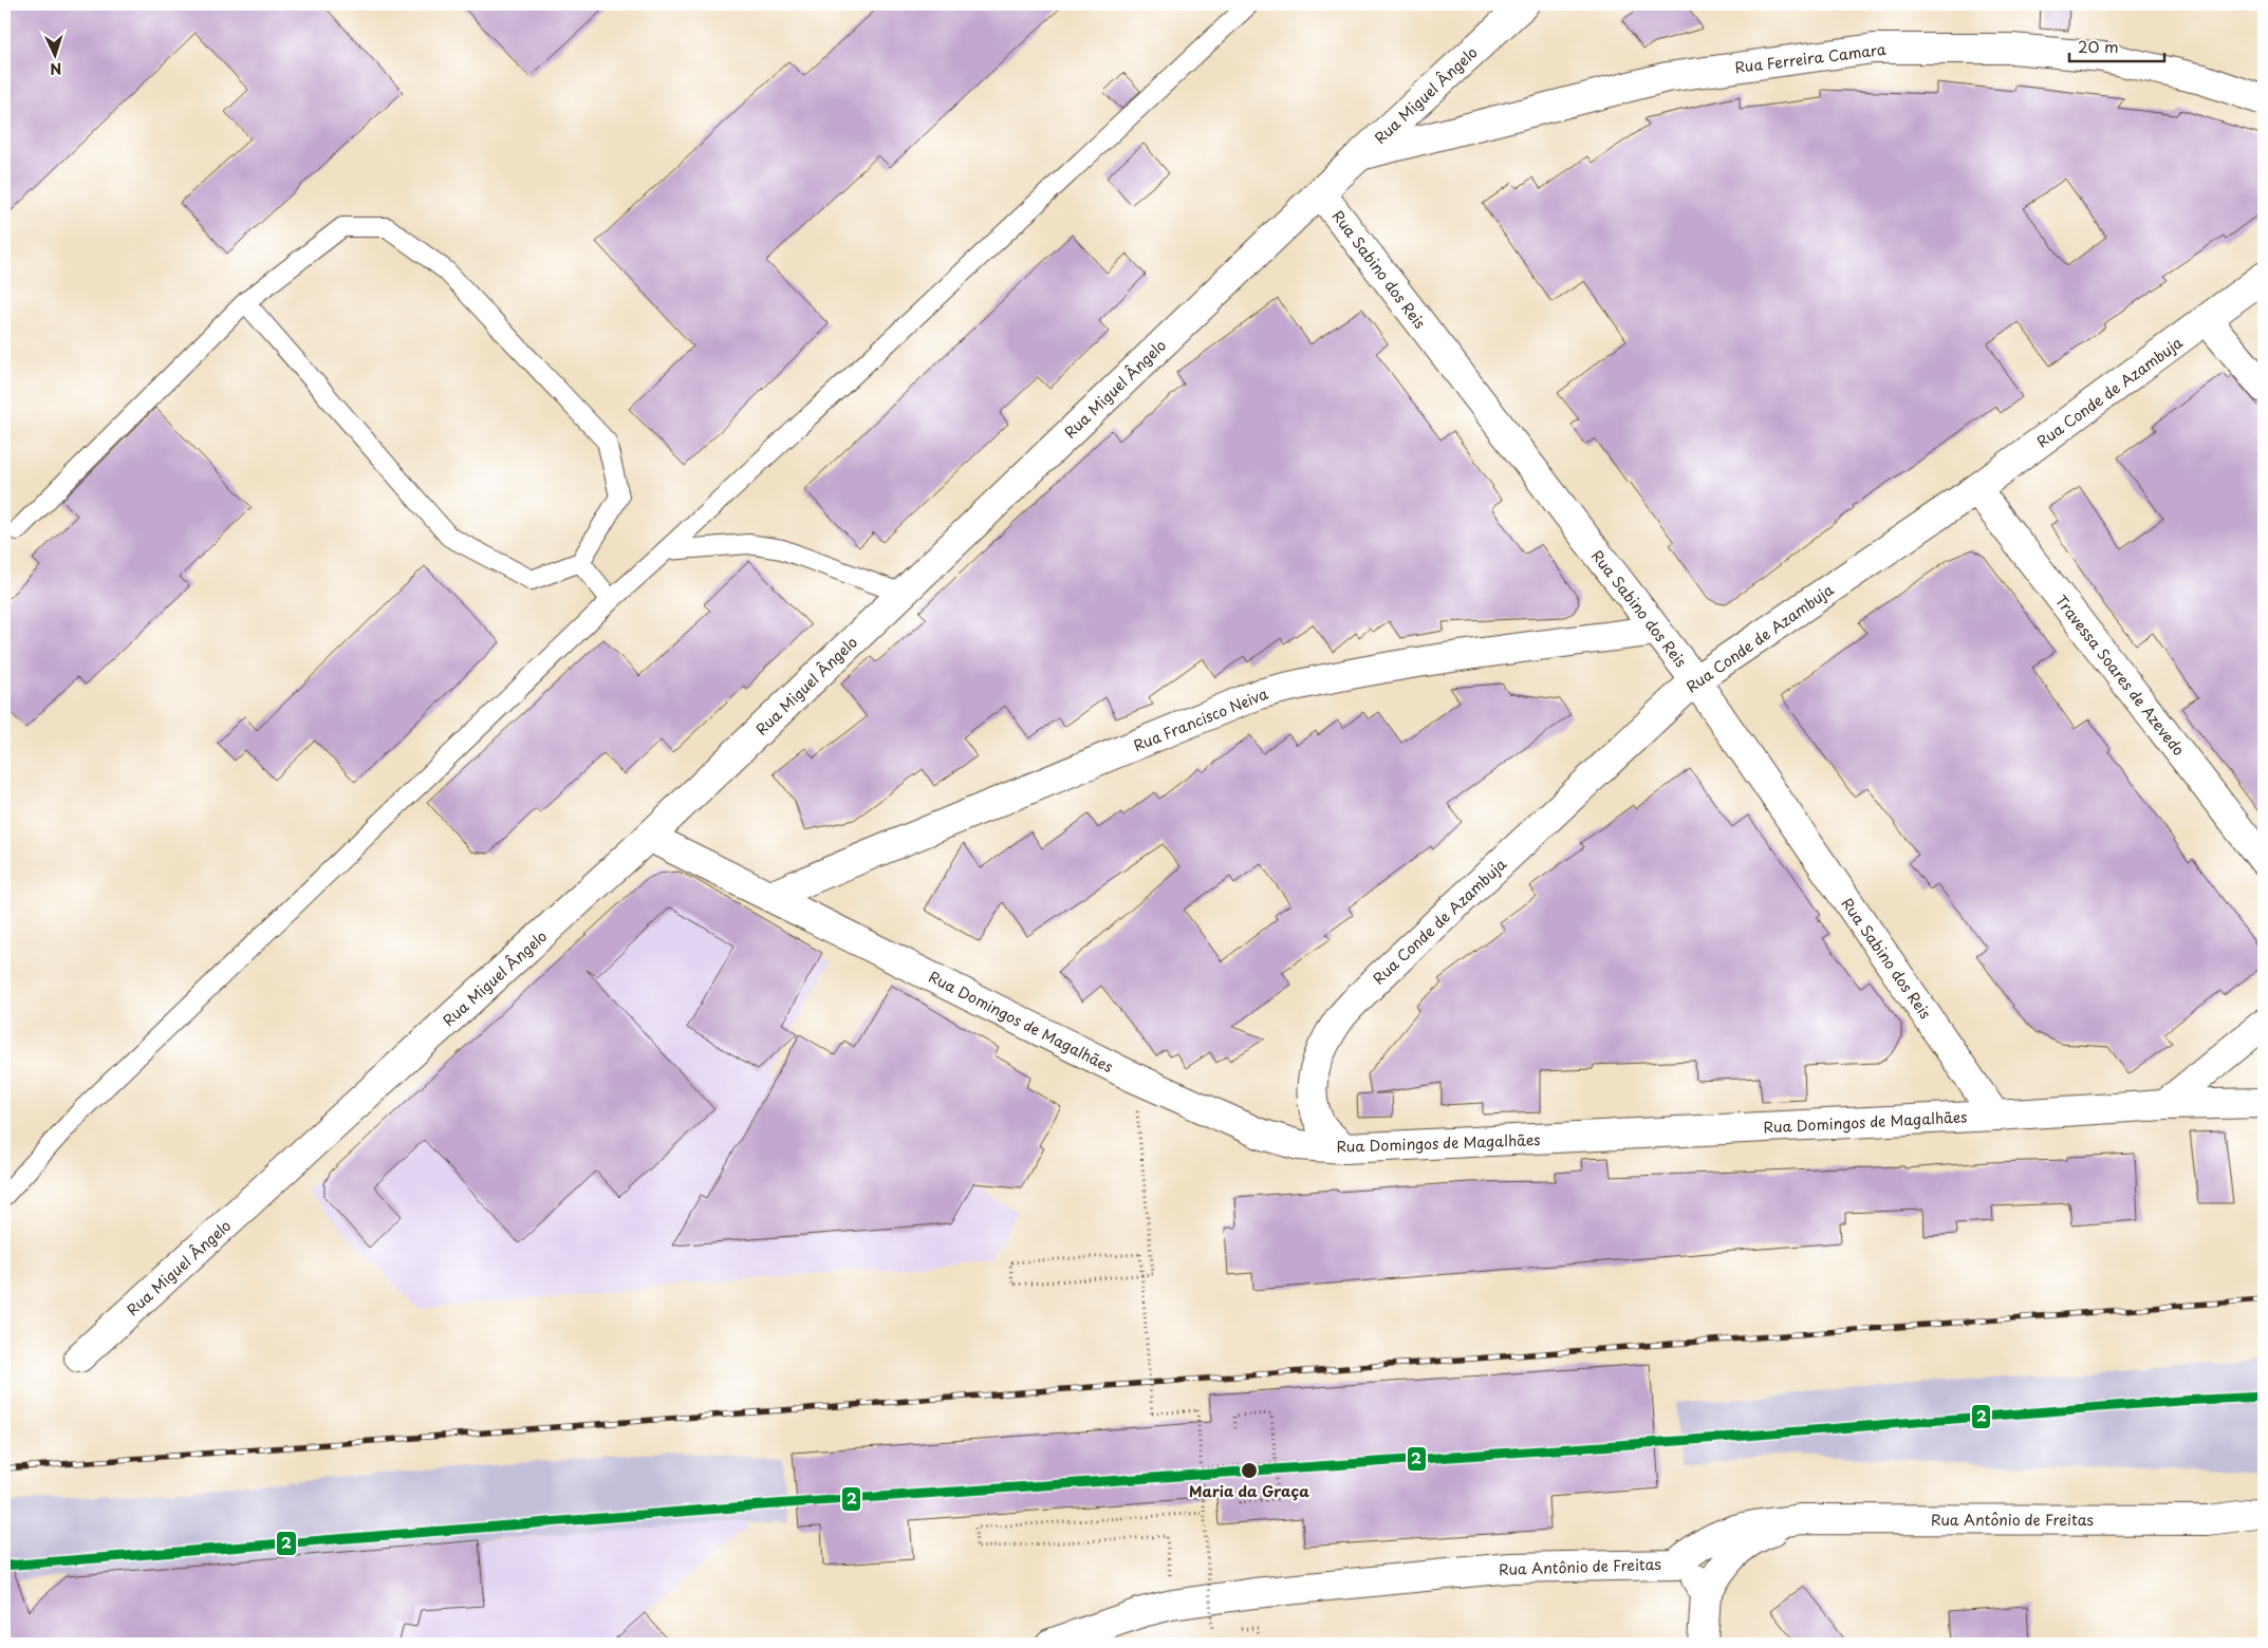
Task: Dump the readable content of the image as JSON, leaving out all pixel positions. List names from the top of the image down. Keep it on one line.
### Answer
{"streets":{"street":["Rua Ferreira Camara","Rua Miguel Ângelo","Rua Sabino dos Reis","Rua Conde de Azambuja","Travessa Soares de Azevedo","Rua Francisco Neiva","Rua Domingos de Magalhães","Rua Antônio de Freitas"]},"crossings":[["Rua Ferreira Camara","Rua Miguel Ângelo"],["Rua Miguel Ângelo","Rua Sabino dos Reis"],["Rua Miguel Ângelo","Rua Domingos de Magalhães"],["Rua Sabino dos Reis","Rua Conde de Azambuja"],["Rua Sabino dos Reis","Rua Francisco Neiva"],["Rua Sabino dos Reis","Rua Domingos de Magalhães"],["Rua Conde de Azambuja","Travessa Soares de Azevedo"],["Rua Conde de Azambuja","Rua Domingos de Magalhães"],["Rua Francisco Neiva","Rua Domingos de Magalhães"]],"places":["Maria da Graça"],"lines":["transit line 2"],"scale_bar":"20 m","north":"bottom"}
